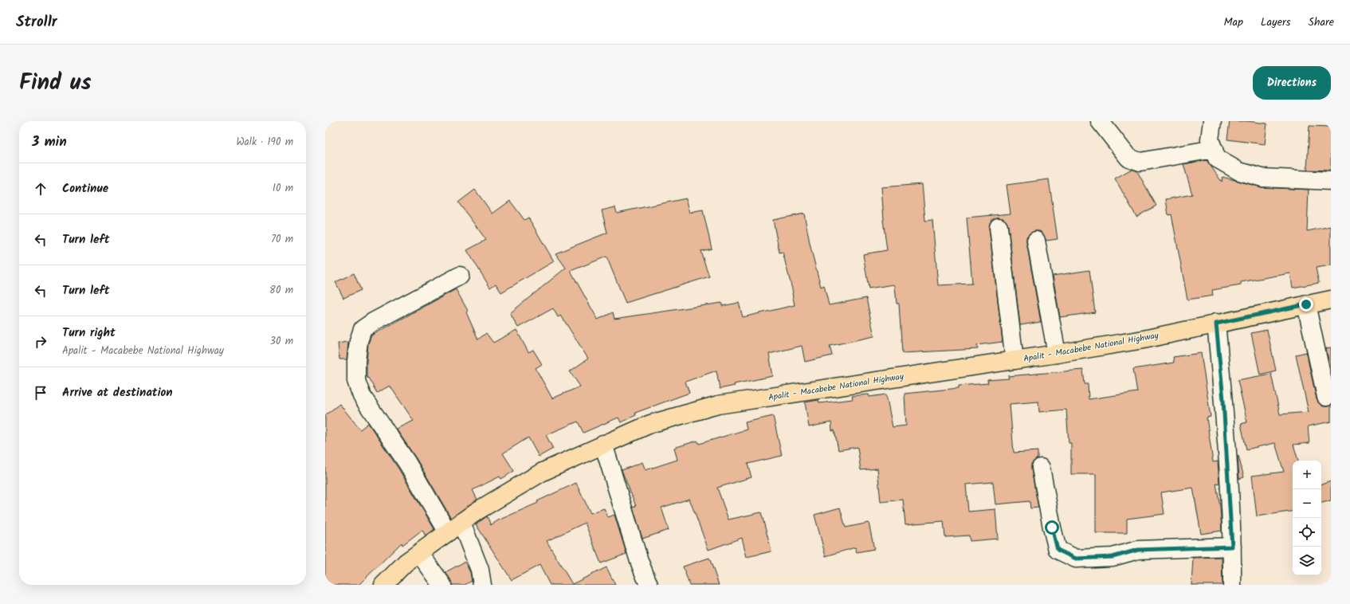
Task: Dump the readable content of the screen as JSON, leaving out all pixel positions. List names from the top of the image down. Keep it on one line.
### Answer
{"streets":{"main road":["Apalit - Macabebe National Highway"]},"page":{"header":"Strollr","nav":["Map","Layers","Share"],"title":"Find us","buttons":"Directions","heading":["3 min","Walk · 190 m"],"list":[["Continue","10 m"],["Turn left","70 m"],["Turn left","80 m"],["Turn right","Apalit - Macabebe National Highway","30 m"],"Arrive at destination"],"map_buttons":["+","−"]}}
